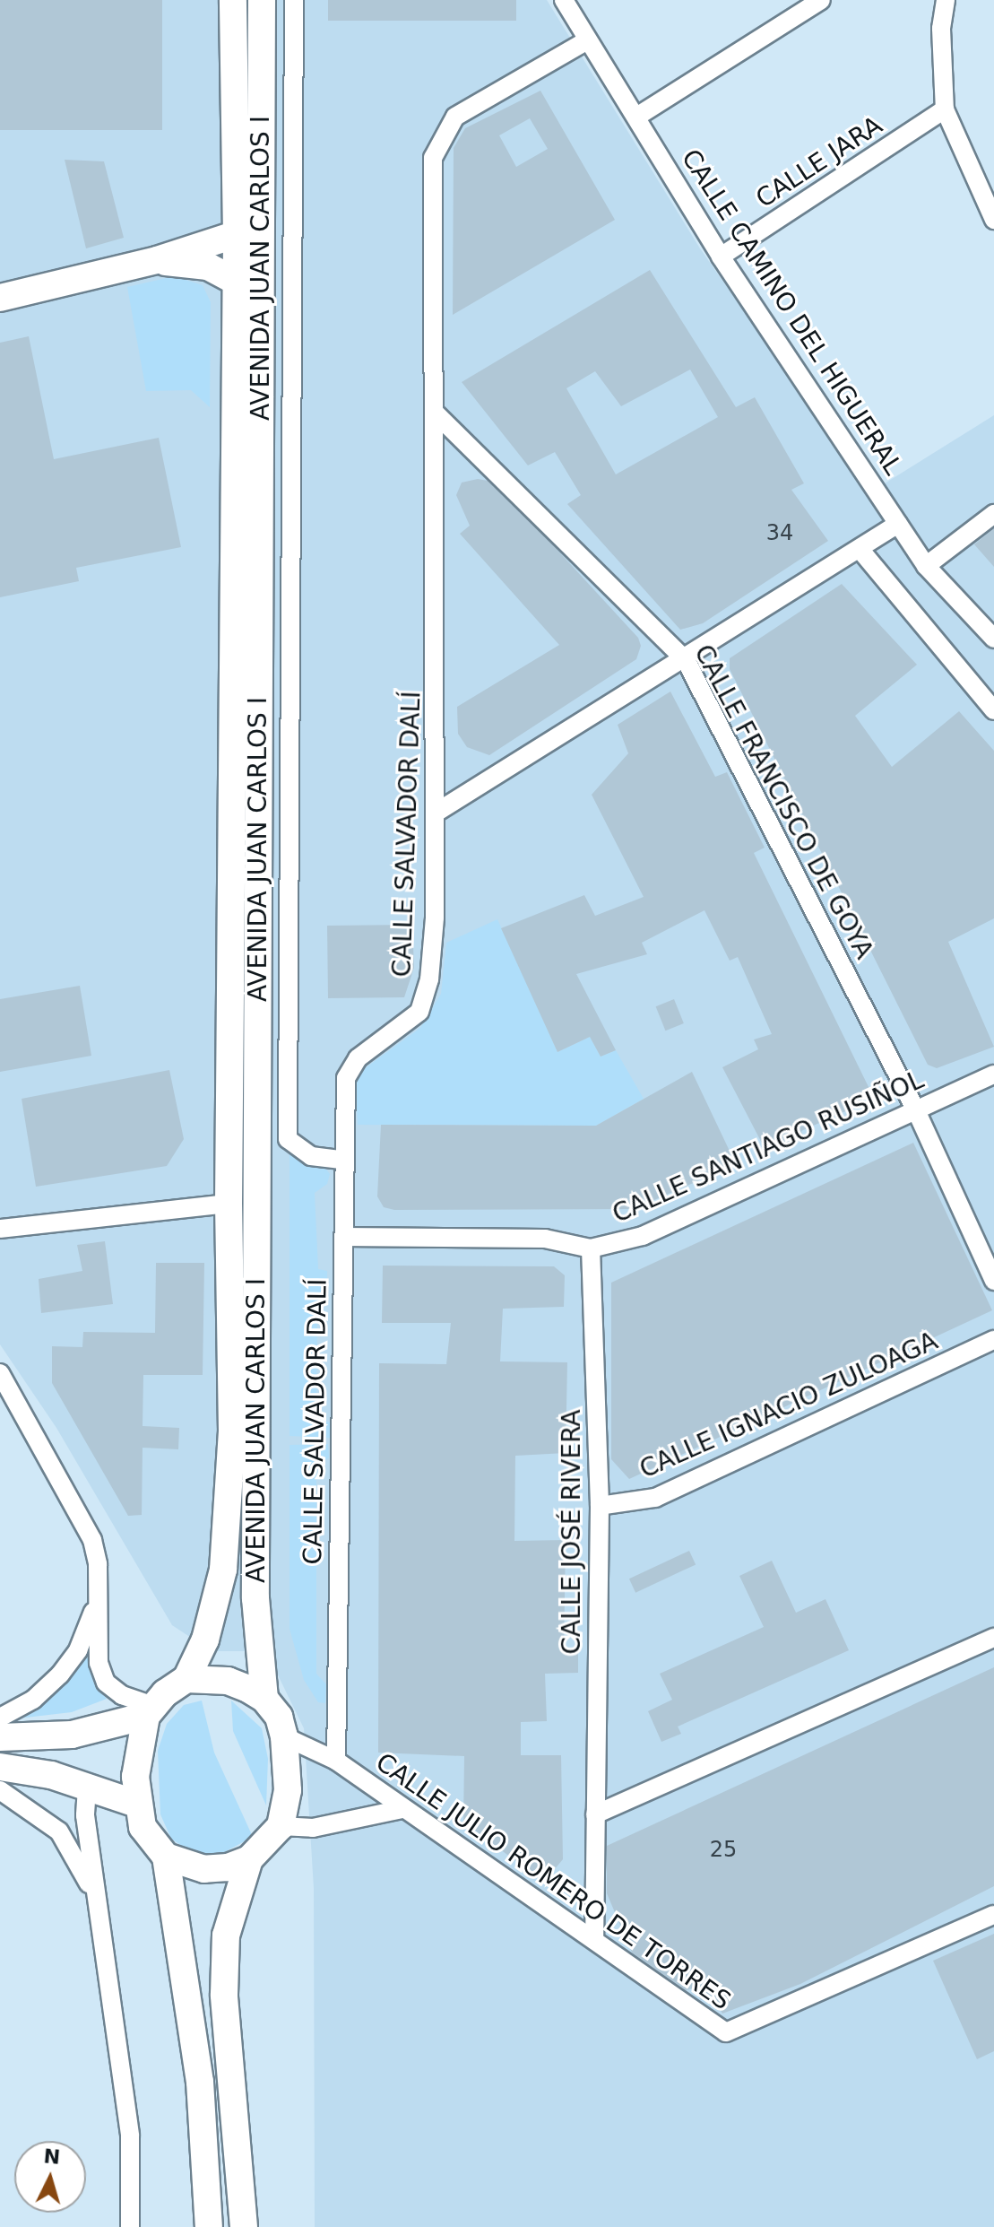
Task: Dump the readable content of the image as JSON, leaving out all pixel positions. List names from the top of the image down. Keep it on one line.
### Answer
{"streets":{"street":["CALLE JARA","AVENIDA JUAN CARLOS I","CALLE CAMINO DEL HIGUERAL","CALLE FRANCISCO DE GOYA","CALLE SALVADOR DALÍ","CALLE SANTIAGO RUSIÑOL","CALLE IGNACIO ZULOAGA","CALLE JOSÉ RIVERA","CALLE JULIO ROMERO DE TORRES"]},"crossings":[["CALLE JARA","CALLE CAMINO DEL HIGUERAL"],["AVENIDA JUAN CARLOS I","CALLE JULIO ROMERO DE TORRES"],["CALLE CAMINO DEL HIGUERAL","CALLE SALVADOR DALÍ"],["CALLE FRANCISCO DE GOYA","CALLE SALVADOR DALÍ"],["CALLE FRANCISCO DE GOYA","CALLE SANTIAGO RUSIÑOL"],["CALLE SALVADOR DALÍ","CALLE SANTIAGO RUSIÑOL"],["CALLE SALVADOR DALÍ","CALLE JULIO ROMERO DE TORRES"],["CALLE SANTIAGO RUSIÑOL","CALLE JOSÉ RIVERA"],["CALLE IGNACIO ZULOAGA","CALLE JOSÉ RIVERA"],["CALLE JOSÉ RIVERA","CALLE JULIO ROMERO DE TORRES"]],"house_numbers":["34","25"],"north":"top"}
